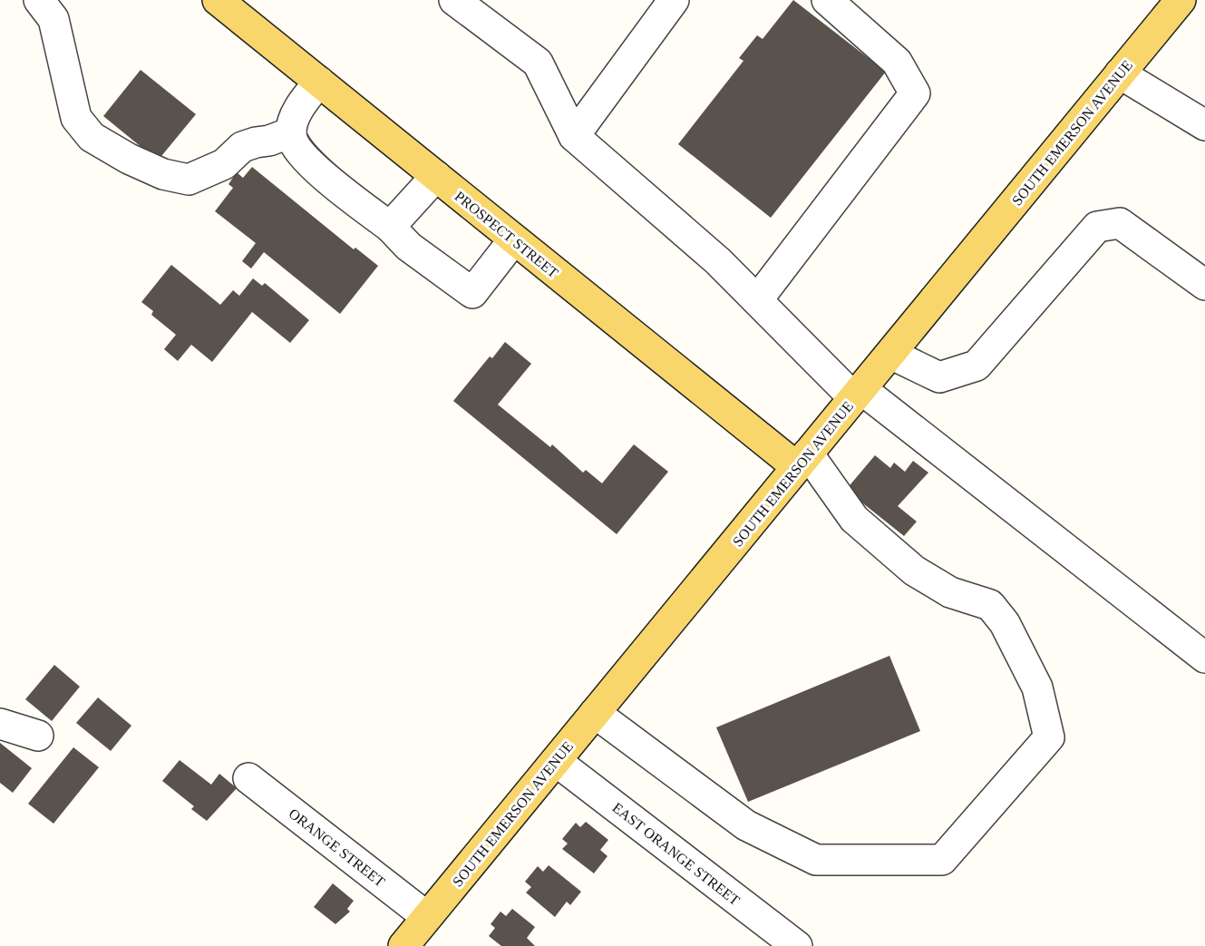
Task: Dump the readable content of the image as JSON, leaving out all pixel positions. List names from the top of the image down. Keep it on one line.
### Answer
{"streets":{"main road":["SOUTH EMERSON AVENUE","PROSPECT STREET"],"street":["ORANGE STREET","EAST ORANGE STREET"]},"crossings":[["SOUTH EMERSON AVENUE","PROSPECT STREET"],["SOUTH EMERSON AVENUE","ORANGE STREET"],["SOUTH EMERSON AVENUE","EAST ORANGE STREET"]]}
